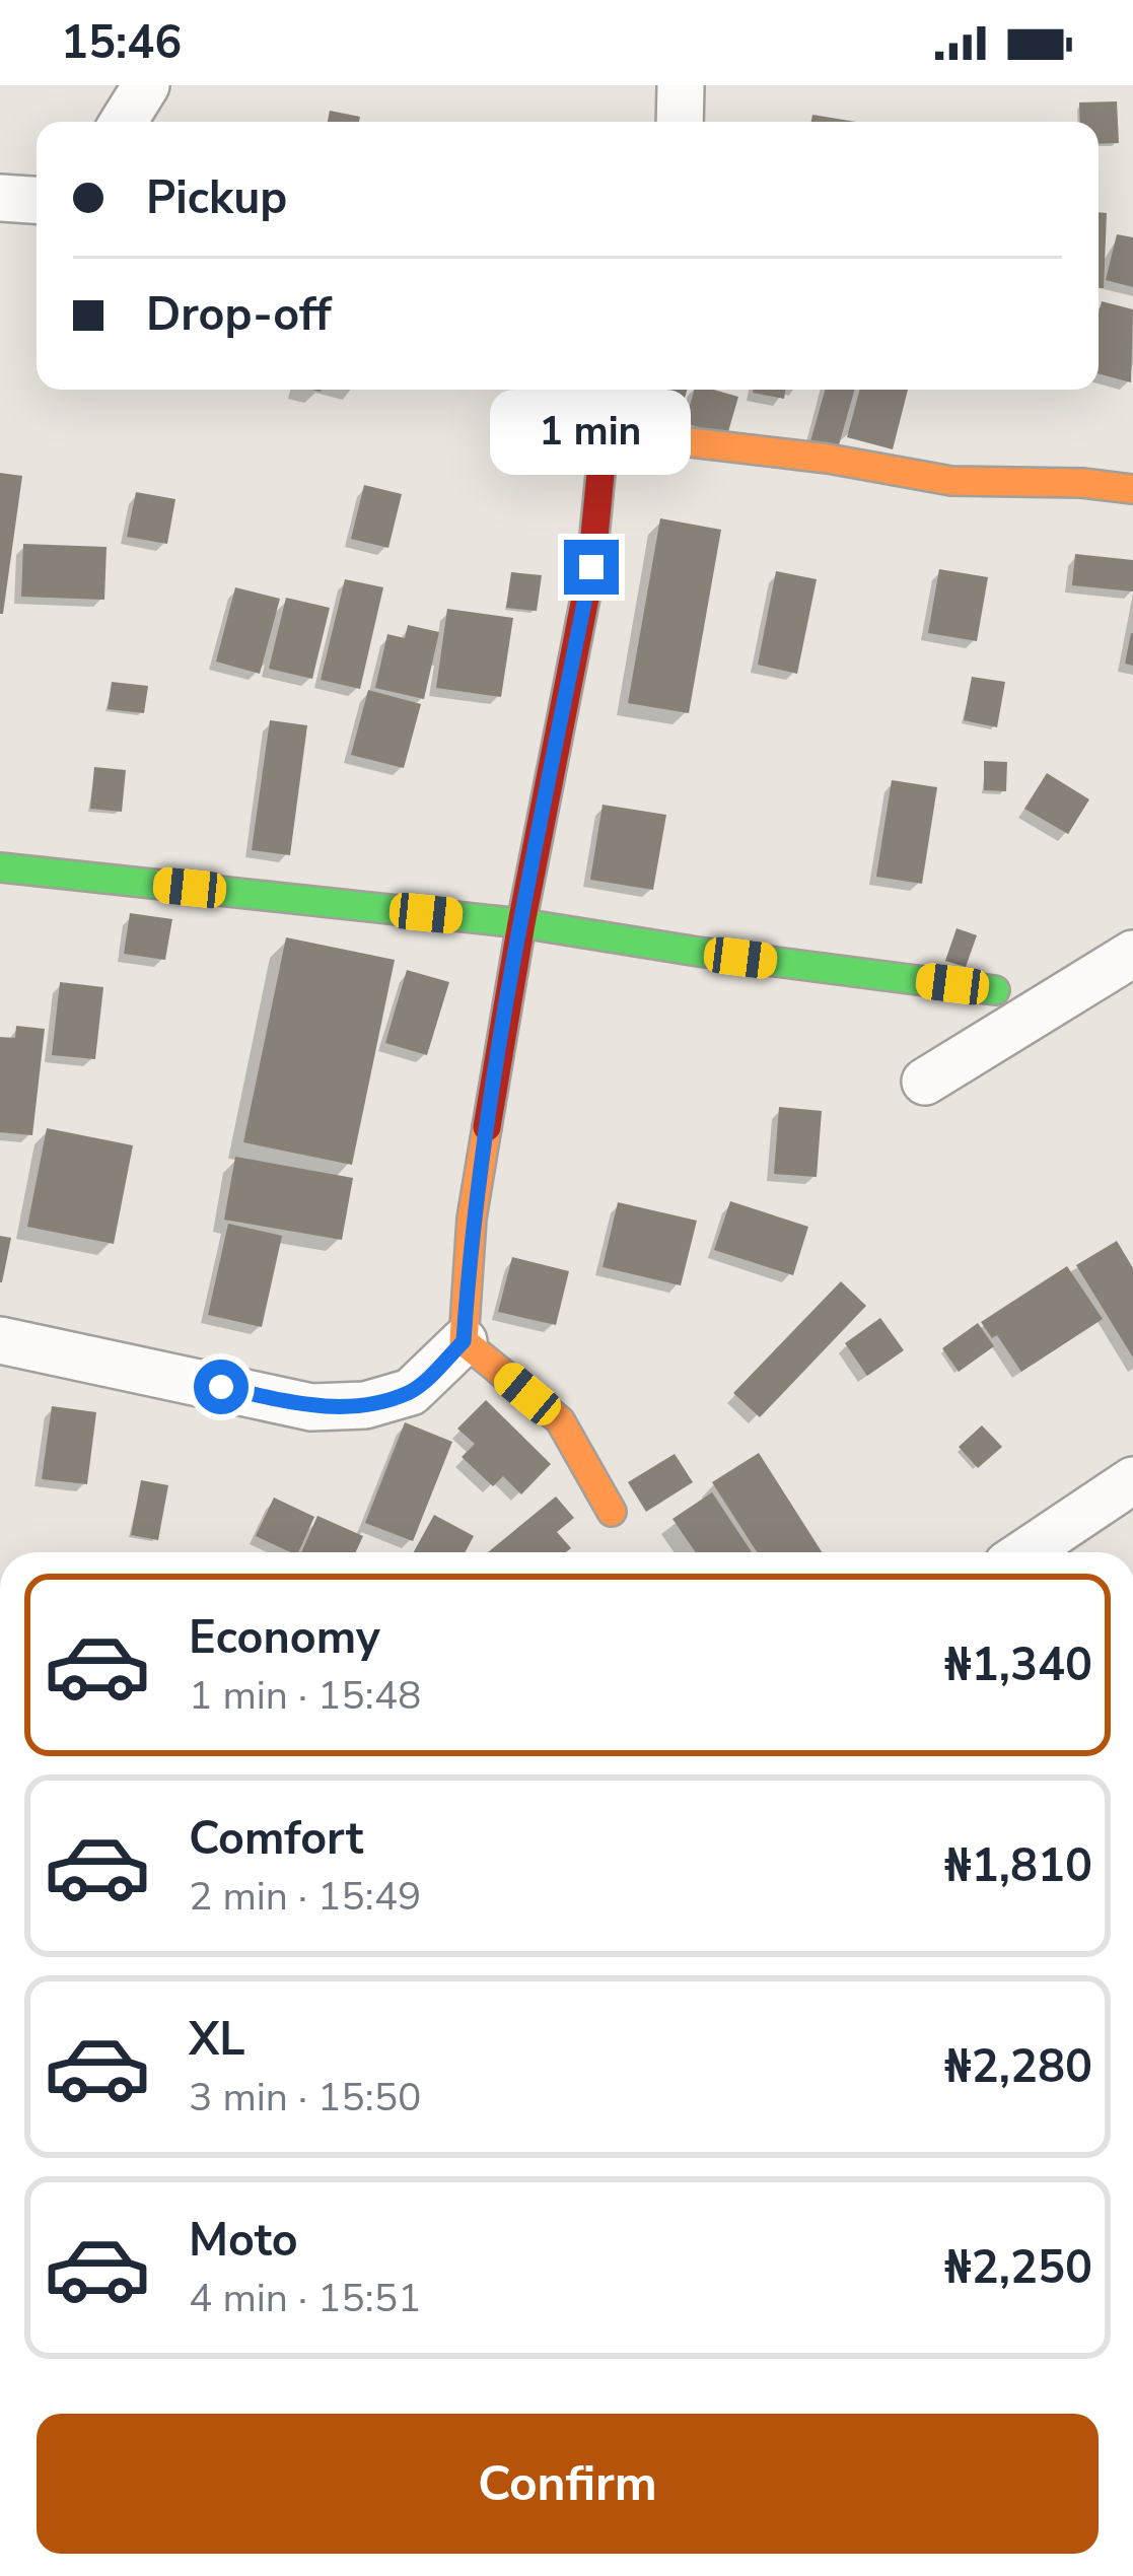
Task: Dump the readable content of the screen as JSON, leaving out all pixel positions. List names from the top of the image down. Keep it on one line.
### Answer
{"page":{"status":"15:46","banner":["Pickup","Drop-off"],"bubble":"1 min","list":[{"name":"Economy","note":"1 min · 15:48","value":"₦1,340"},{"name":"Comfort","note":"2 min · 15:49","value":"₦1,810"},{"name":"XL","note":"3 min · 15:50","value":"₦2,280"},{"name":"Moto","note":"4 min · 15:51","value":"₦2,250"}],"buttons":"Confirm"}}
